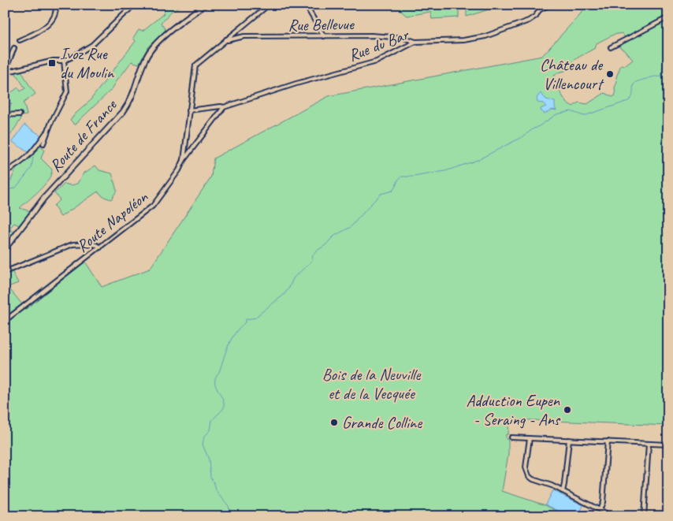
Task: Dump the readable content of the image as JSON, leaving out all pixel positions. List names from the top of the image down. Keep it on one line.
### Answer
{"streets":{"main road":["Route de France"],"street":["Rue Bellevue","Rue du Bar","Route Napoléon"]},"crossings":[["Rue Bellevue","Rue du Bar"],["Rue Bellevue","Route Napoléon"],["Rue du Bar","Route Napoléon"]],"parks":["Bois de la Neuville et de la Vecquée"],"places":{"transit":["Ivoz Rue du Moulin"],"other":["Château de Villencourt","Adduction Eupen - Seraing - Ans","Grande Colline"]}}
